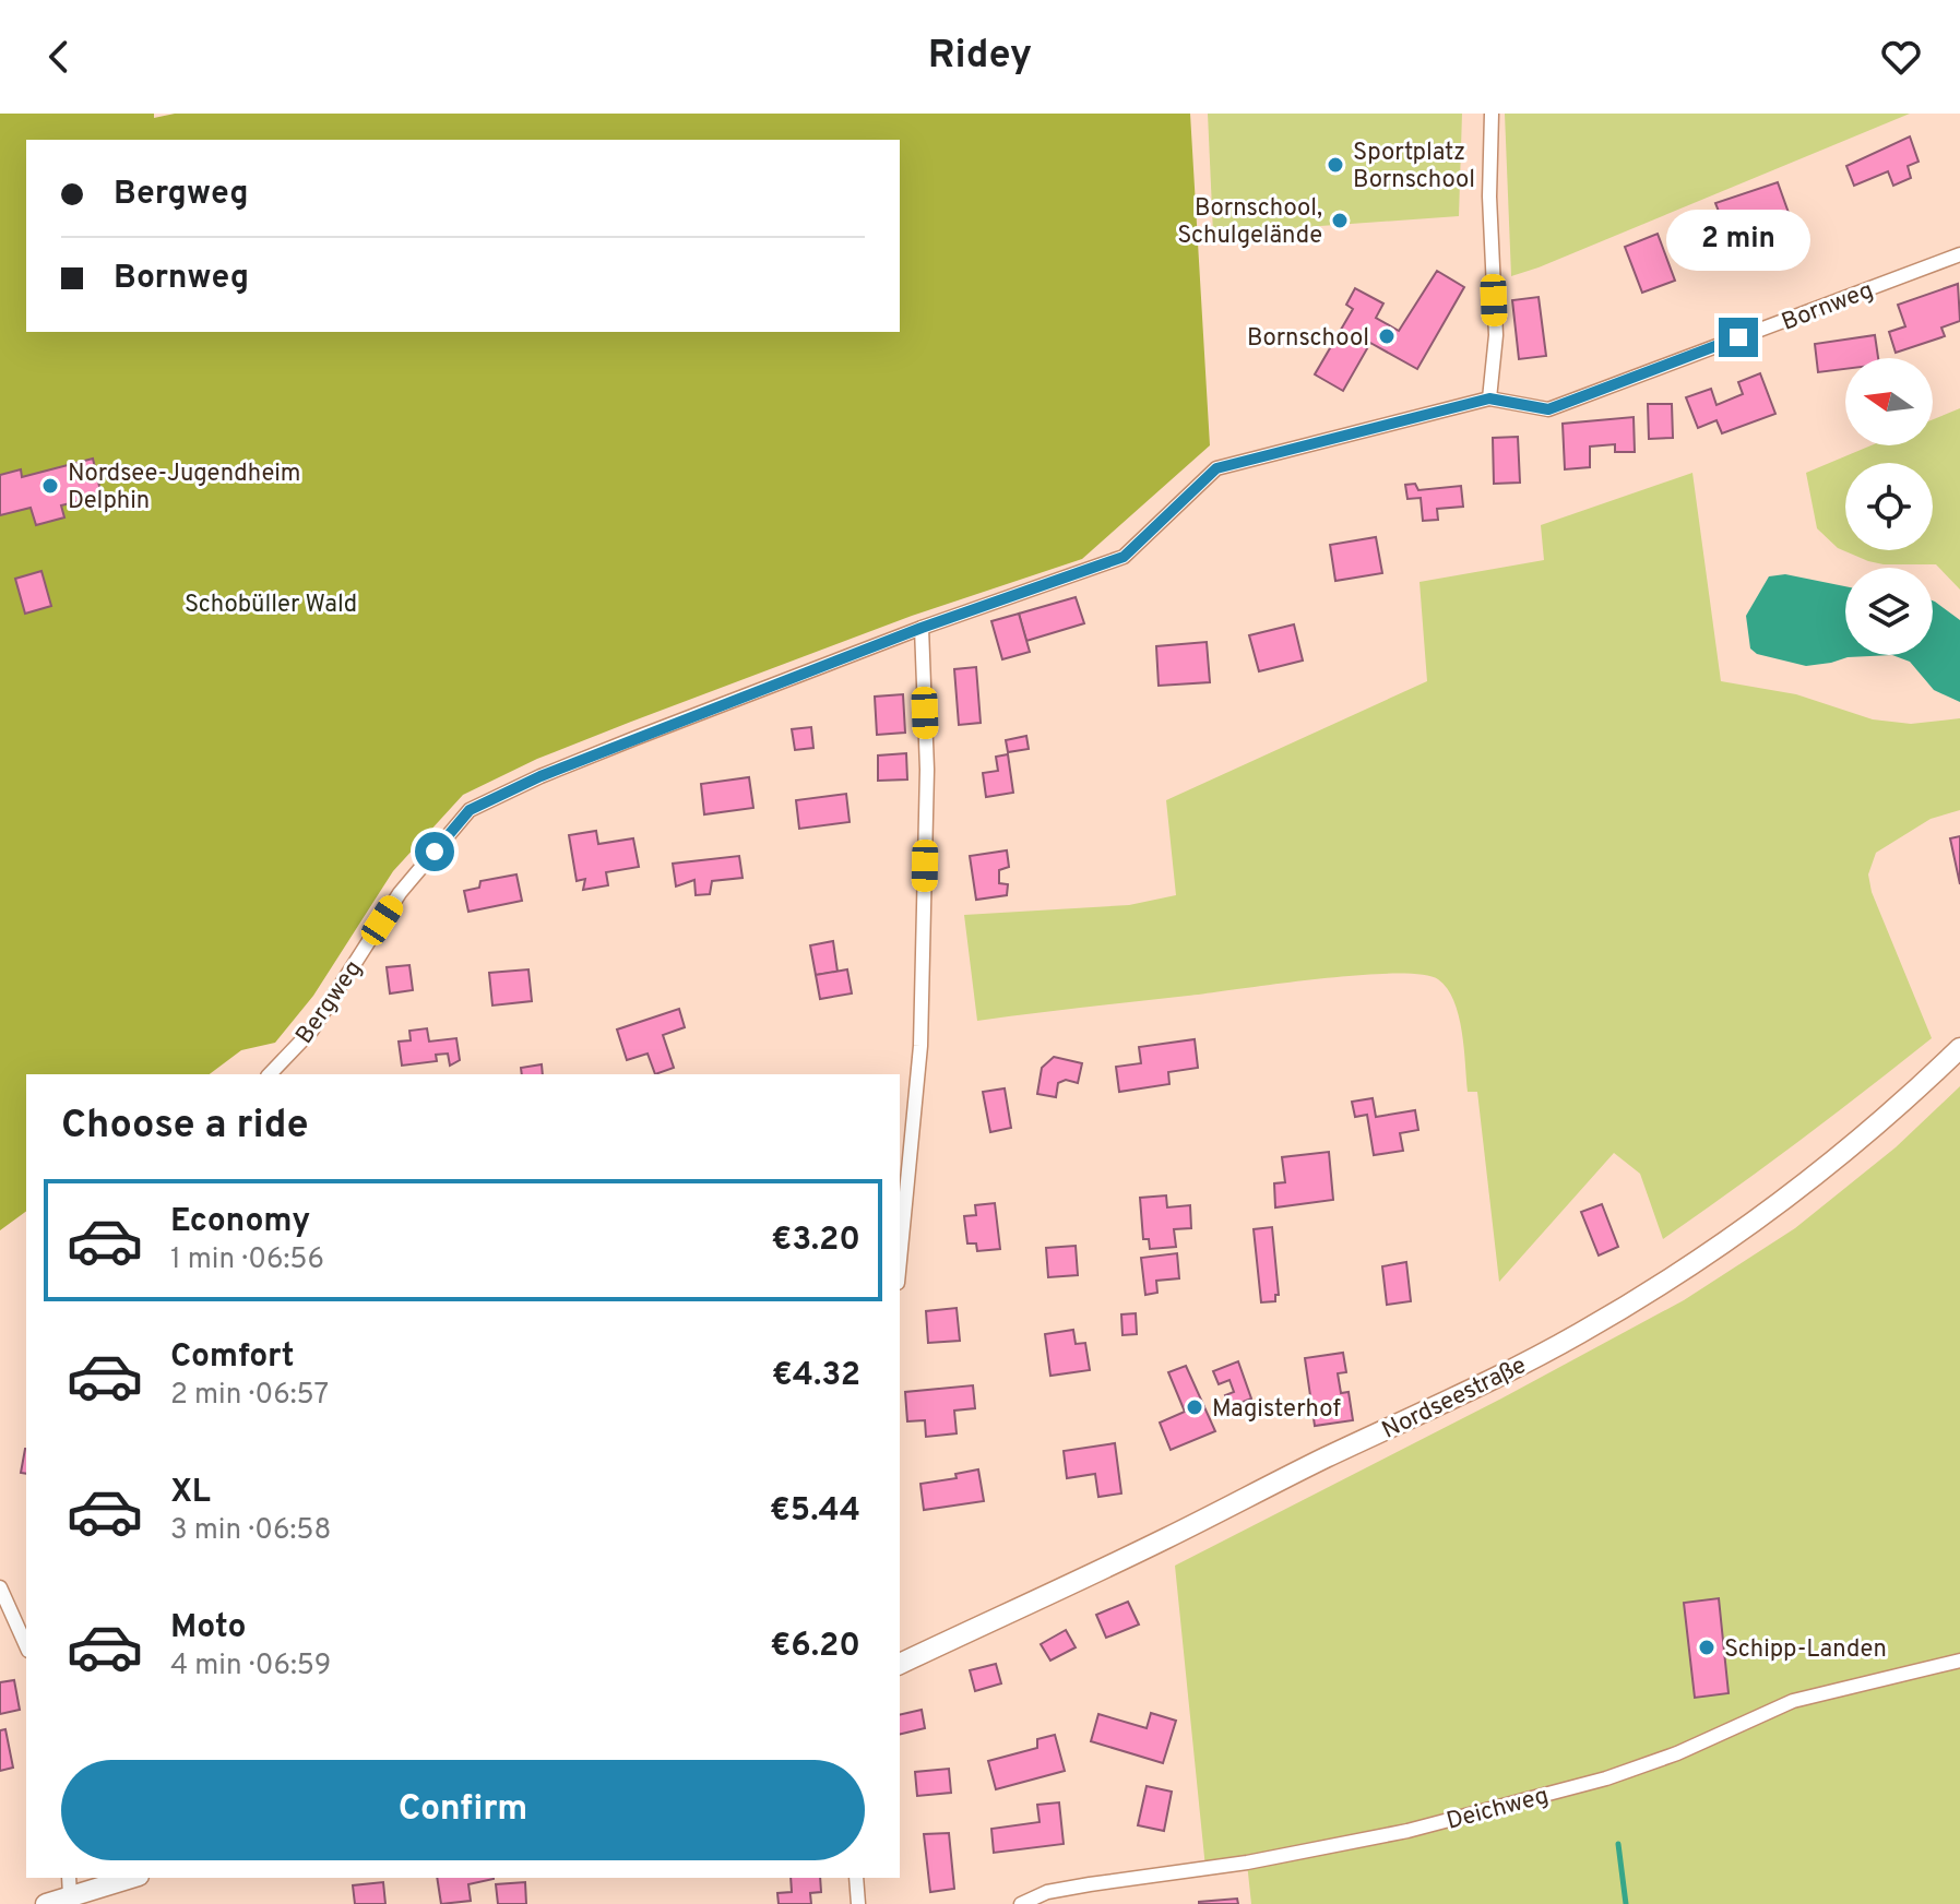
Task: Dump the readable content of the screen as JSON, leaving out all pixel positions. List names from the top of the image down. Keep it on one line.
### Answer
{"streets":{"main road":["Nordseestraße"],"street":["Bornweg","Bergweg","Deichweg"]},"crossings":[["Bornweg","Bergweg"]],"parks":["Schobüller Wald"],"places":["Sportplatz Bornschool","Bornschool, Schulgelände","Bornschool","Nordsee-Jugendheim Delphin","Magisterhof","Schipp-Landen"],"north":"left","page":{"header":"Ridey","banner":["Bergweg","Bornweg"],"bubble":"2 min","heading":"Choose a ride","list":[{"name":"Economy","note":"1 min · 06:56","value":"€3.20"},{"name":"Comfort","note":"2 min · 06:57","value":"€4.32"},{"name":"XL","note":"3 min · 06:58","value":"€5.44"},{"name":"Moto","note":"4 min · 06:59","value":"€6.20"}],"buttons":"Confirm"}}
